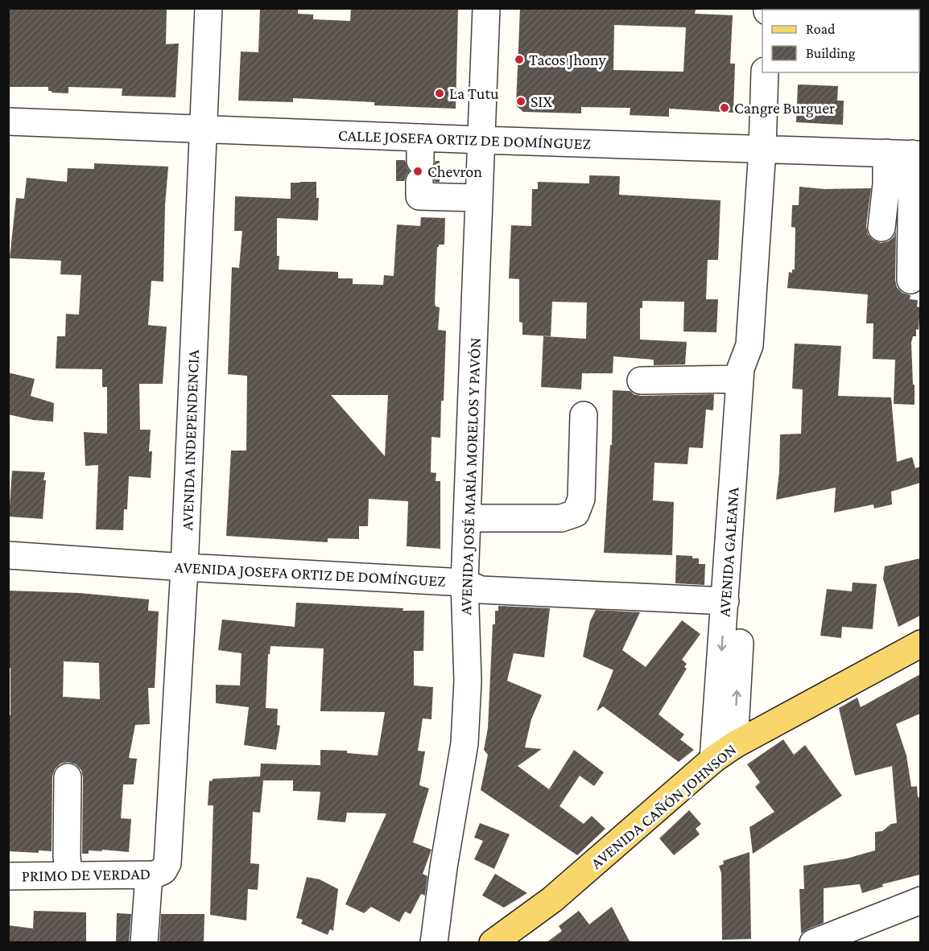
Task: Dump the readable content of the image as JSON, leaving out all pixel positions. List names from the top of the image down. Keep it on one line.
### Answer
{"streets":{"main road":["AVENIDA CAÑÓN JOHNSON"],"street":["CALLE JOSEFA ORTIZ DE DOMÍNGUEZ","AVENIDA INDEPENDENCIA","AVENIDA JOSÉ MARÍA MORELOS Y PAVÓN","AVENIDA GALEANA","AVENIDA JOSEFA ORTIZ DE DOMÍNGUEZ","PRIMO DE VERDAD"]},"crossings":[["CALLE JOSEFA ORTIZ DE DOMÍNGUEZ","AVENIDA INDEPENDENCIA"],["CALLE JOSEFA ORTIZ DE DOMÍNGUEZ","AVENIDA JOSÉ MARÍA MORELOS Y PAVÓN"],["CALLE JOSEFA ORTIZ DE DOMÍNGUEZ","AVENIDA GALEANA"],["AVENIDA INDEPENDENCIA","AVENIDA JOSEFA ORTIZ DE DOMÍNGUEZ"],["AVENIDA INDEPENDENCIA","PRIMO DE VERDAD"],["AVENIDA JOSÉ MARÍA MORELOS Y PAVÓN","AVENIDA JOSEFA ORTIZ DE DOMÍNGUEZ"],["AVENIDA GALEANA","AVENIDA JOSEFA ORTIZ DE DOMÍNGUEZ"],["AVENIDA GALEANA","AVENIDA CAÑÓN JOHNSON"]],"places":["Tacos Jhony","La Tutu","SIX","Cangre Burguer","Chevron"],"legend":["Road","Building"]}
